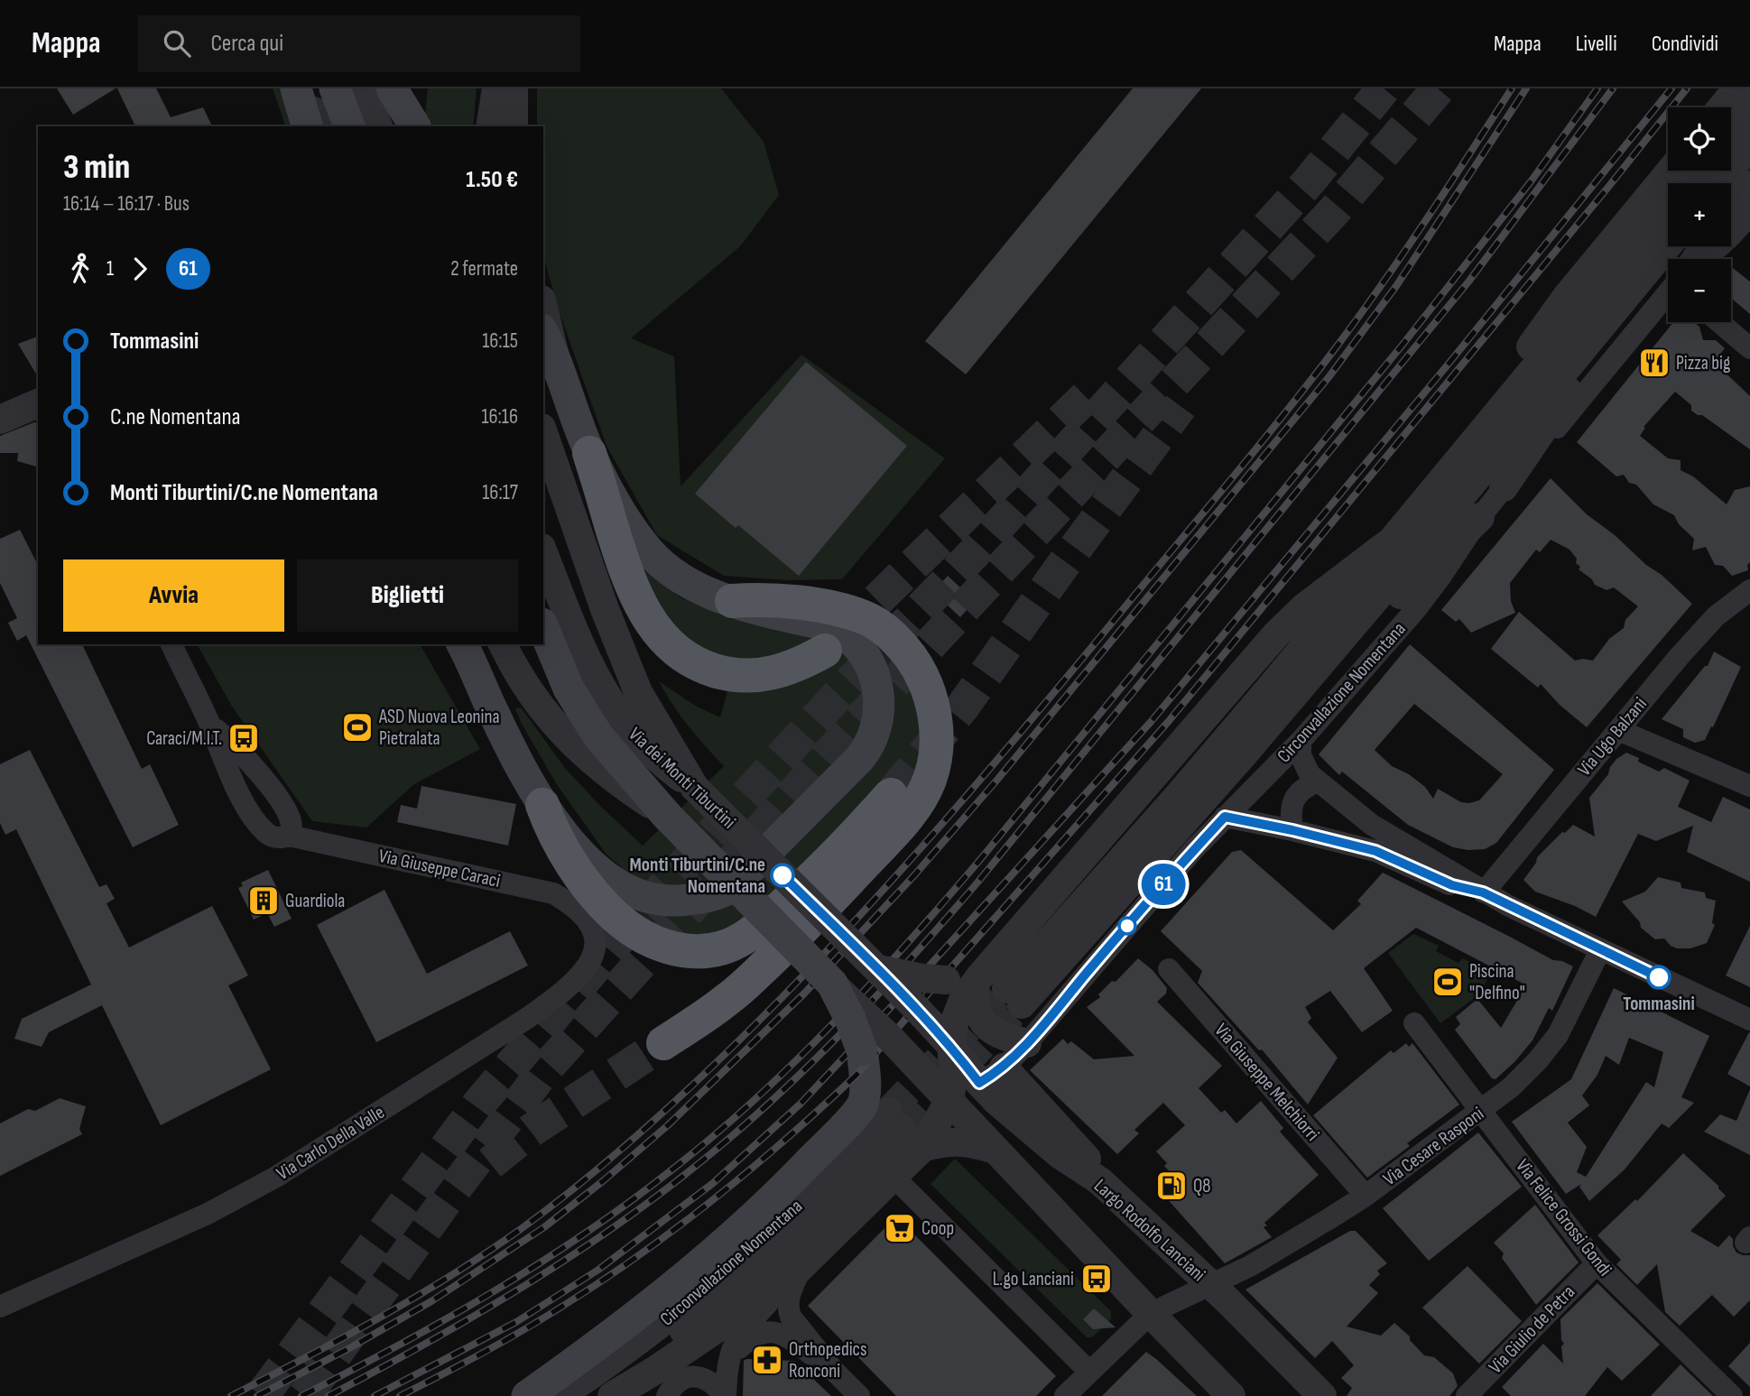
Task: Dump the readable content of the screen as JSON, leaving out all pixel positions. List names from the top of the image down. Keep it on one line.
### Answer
{"streets":{"main road":["Via dei Monti Tiburtini"],"street":["Circonvallazione Nomentana","Via Ugo Balzani","Via Giuseppe Caraci","Via Giuseppe Melchiorri","Via Carlo Della Valle","Via Cesare Rasponi","Via Felice Grossi Gondi","Largo Rodolfo Lanciani","Via Giulio de Petra"]},"crossings":[["Circonvallazione Nomentana","Via dei Monti Tiburtini"],["Circonvallazione Nomentana","Largo Rodolfo Lanciani"],["Via dei Monti Tiburtini","Largo Rodolfo Lanciani"],["Via Giuseppe Caraci","Via Carlo Della Valle"],["Via Giuseppe Melchiorri","Via Cesare Rasponi"],["Via Cesare Rasponi","Via Felice Grossi Gondi"],["Via Cesare Rasponi","Largo Rodolfo Lanciani"],["Via Felice Grossi Gondi","Via Giulio de Petra"]],"places":{"restaurant":["Pizza big"],"sports":["ASD Nuova Leonina Pietralata","Piscina \"Delfino\""],"bus stop":["Caraci/M.I.T.","L.go Lanciani"],"other":["Monti Tiburtini/C.ne Nomentana","Tommasini"],"building":["Guardiola"],"fuel station":["Q8"],"supermarket":["Coop"],"pharmacy":["Orthopedics Ronconi"]},"lines":["bus line 61"],"page":{"header":"Mappa","search":"Cerca qui","nav":["Mappa","Livelli","Condividi"],"on_map":"61","map_buttons":["+","−"],"heading":["3 min","16:14 – 16:17 · Bus","1.50 €"],"legs":["1","61","2 fermate"],"list":[{"name":"Tommasini","value":"16:15"},{"name":"C.ne Nomentana","value":"16:16"},{"name":"Monti Tiburtini/C.ne Nomentana","value":"16:17"}],"buttons":["Avvia","Biglietti"]}}
